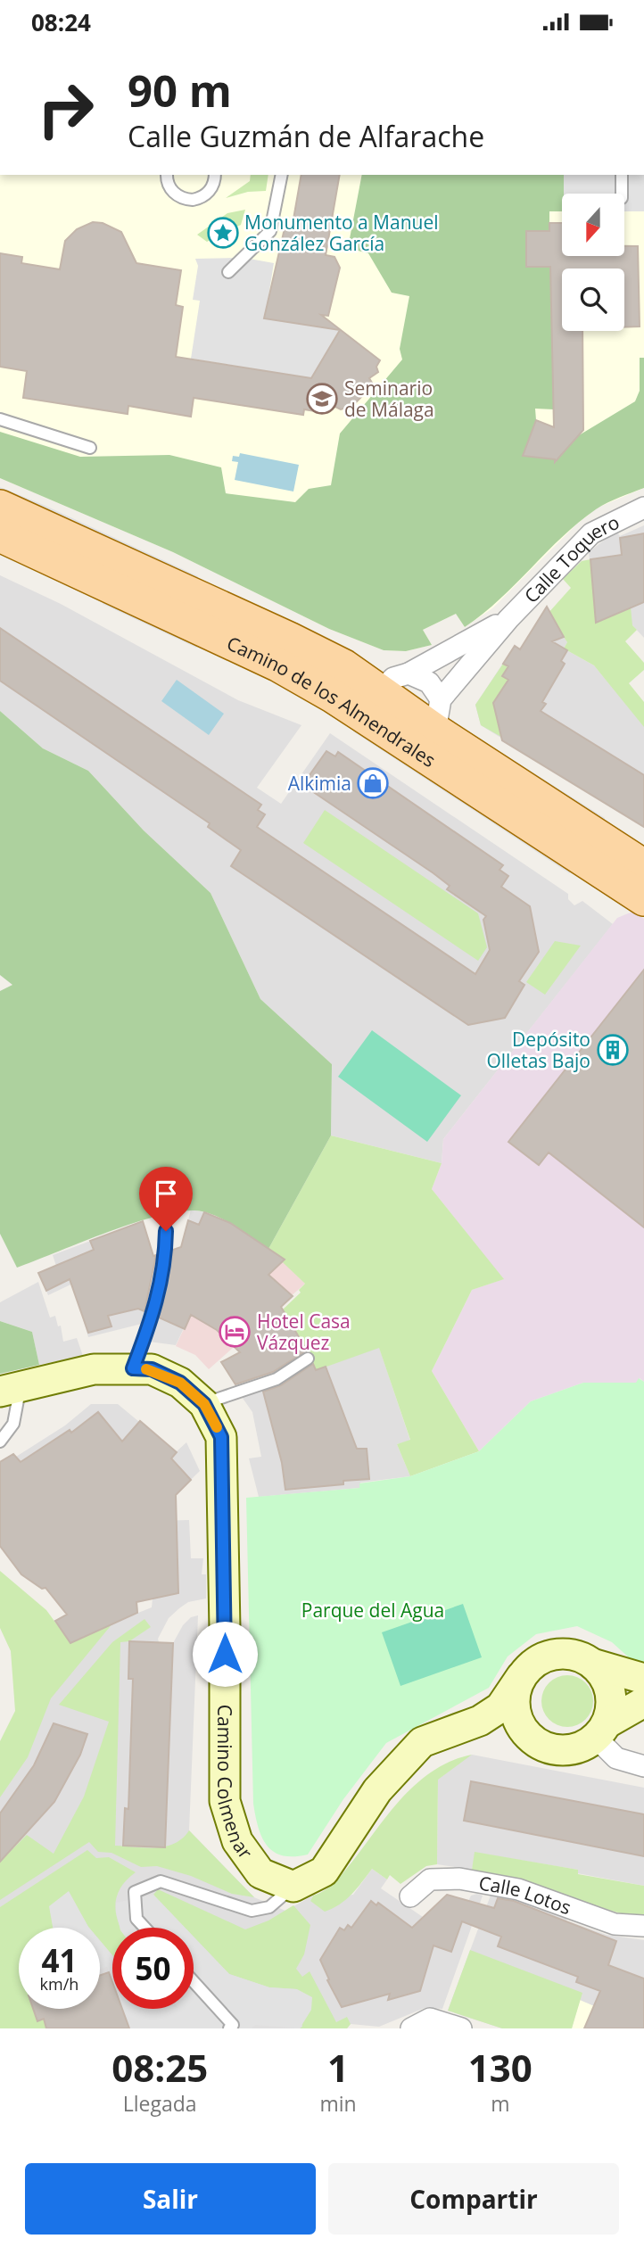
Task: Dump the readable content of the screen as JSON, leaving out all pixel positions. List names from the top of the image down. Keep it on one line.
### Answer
{"streets":{"main road":["Camino de los Almendrales","Camino Colmenar"],"street":["Calle Toquero","Calle Lotos"]},"crossings":[["Calle Toquero","Camino de los Almendrales"]],"parks":["Parque del Agua"],"places":{"place":["Monumento a Manuel González García"],"school or university":["Seminario de Málaga"],"shop":["Alkimia"],"building":["Depósito Olletas Bajo"],"hotel":["Hotel Casa Vázquez"]},"north":"bottom","page":{"status":"08:24","turn":["90 m","Calle Guzmán de Alfarache"],"speed":"41 km/h","limit":"50","eta":["08:25","Llegada","1","min","130","m"],"buttons":["Salir","Compartir"]}}
